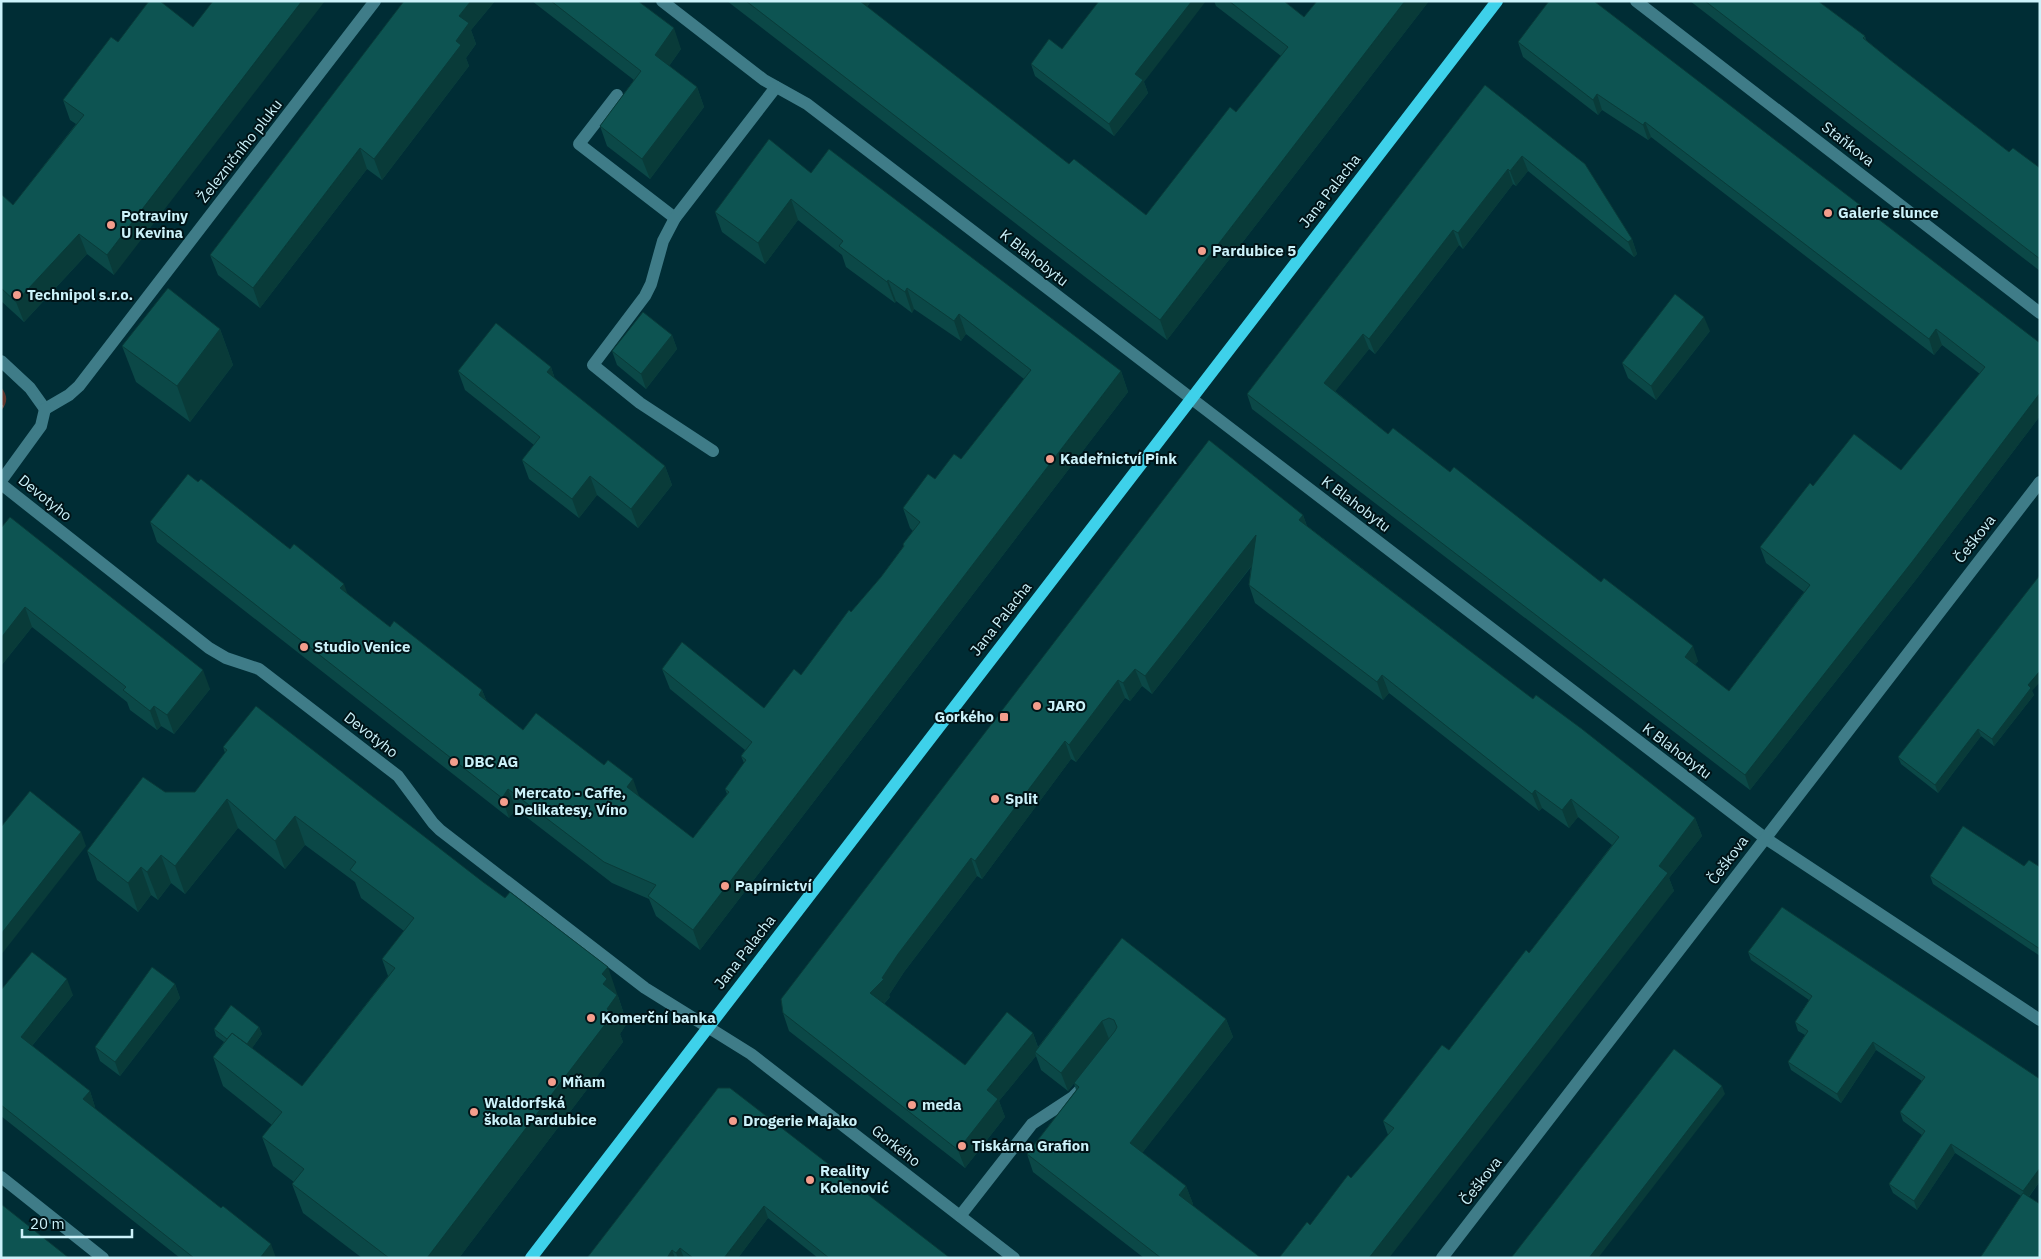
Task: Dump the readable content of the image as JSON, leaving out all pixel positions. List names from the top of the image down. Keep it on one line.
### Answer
{"streets":{"main road":["Jana Palacha"],"street":["Staňkova","Železničního pluku","K Blahobytu","Devotyho","Češkova","Gorkého"]},"crossings":[["Jana Palacha","K Blahobytu"],["Jana Palacha","Devotyho"],["Jana Palacha","Gorkého"],["K Blahobytu","Češkova"],["Devotyho","Gorkého"]],"places":{"other":["Galerie slunce","Potraviny U Kevina","Pardubice 5","Technipol s.r.o.","Kadeřnictví Pink","Studio Venice","JARO","DBC AG","Split","Mercato - Caffe, Delikatesy, Víno","Papírnictví","Komerční banka","Mňam","meda","Waldorfská škola Pardubice","Drogerie Majako","Tiskárna Grafion","Reality Kolenović"],"transit":["Gorkého"]},"scale_bar":"20 m"}
